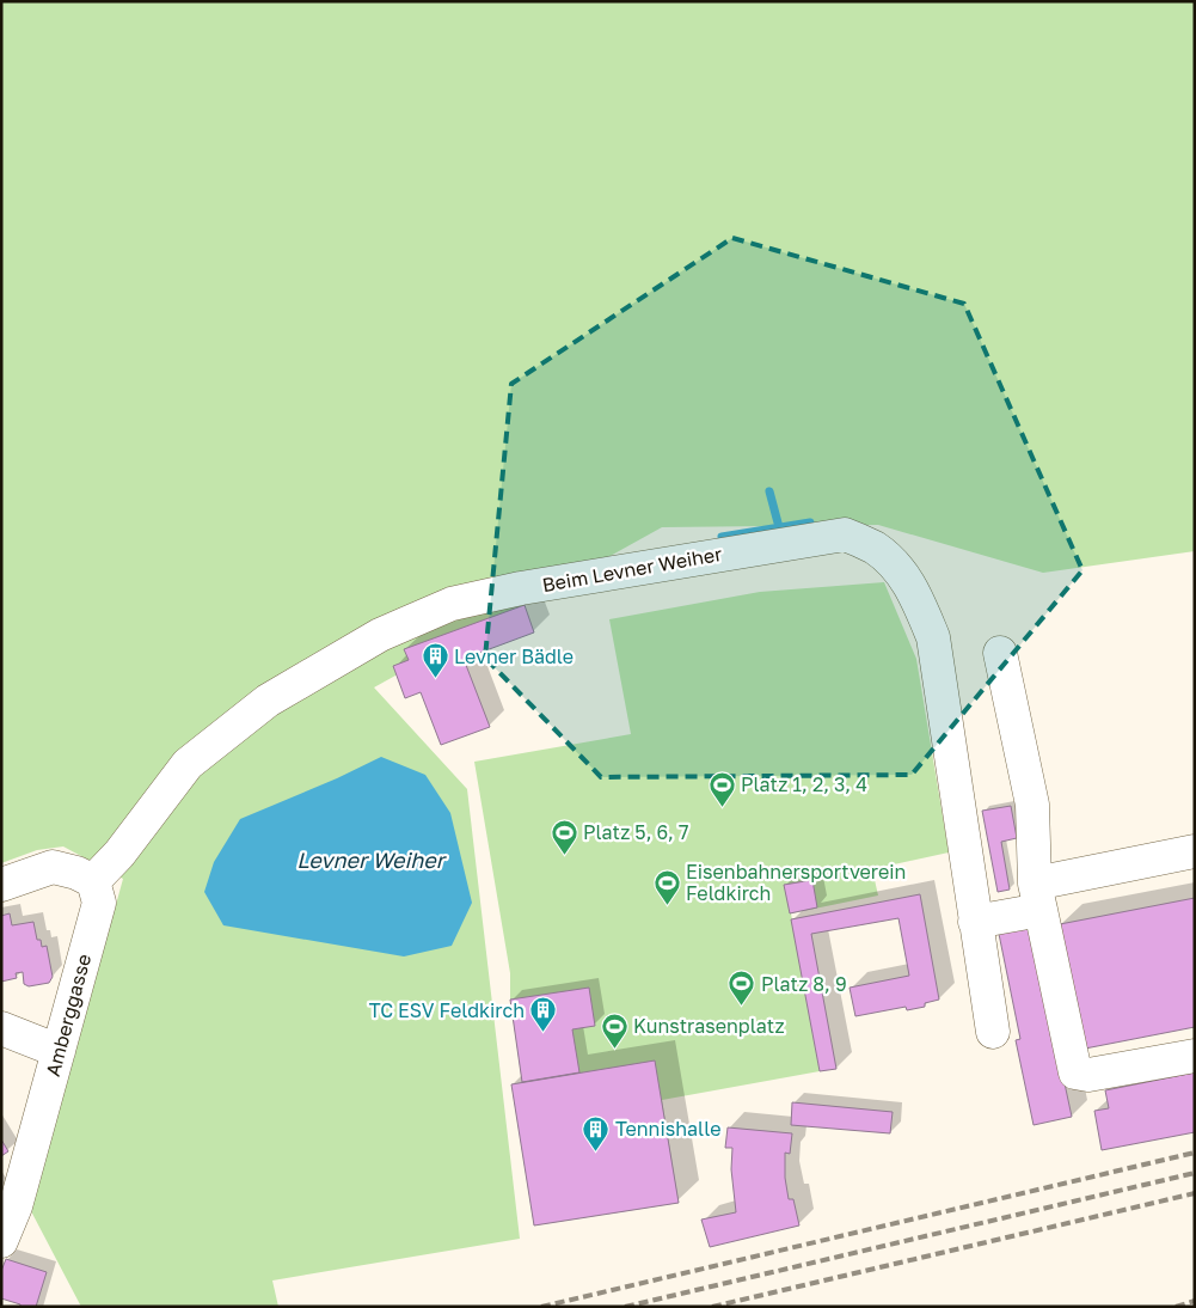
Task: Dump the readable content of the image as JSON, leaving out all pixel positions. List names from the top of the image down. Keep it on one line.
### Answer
{"streets":{"street":["Beim Levner Weiher","Amberggasse"]},"crossings":[["Beim Levner Weiher","Amberggasse"]],"water":["Levner Weiher"],"places":{"building":["Levner Bädle","TC ESV Feldkirch","Tennishalle"],"sports":["Platz 1, 2, 3, 4","Platz 5, 6, 7","Eisenbahnersportverein Feldkirch","Platz 8, 9","Kunstrasenplatz"]}}
